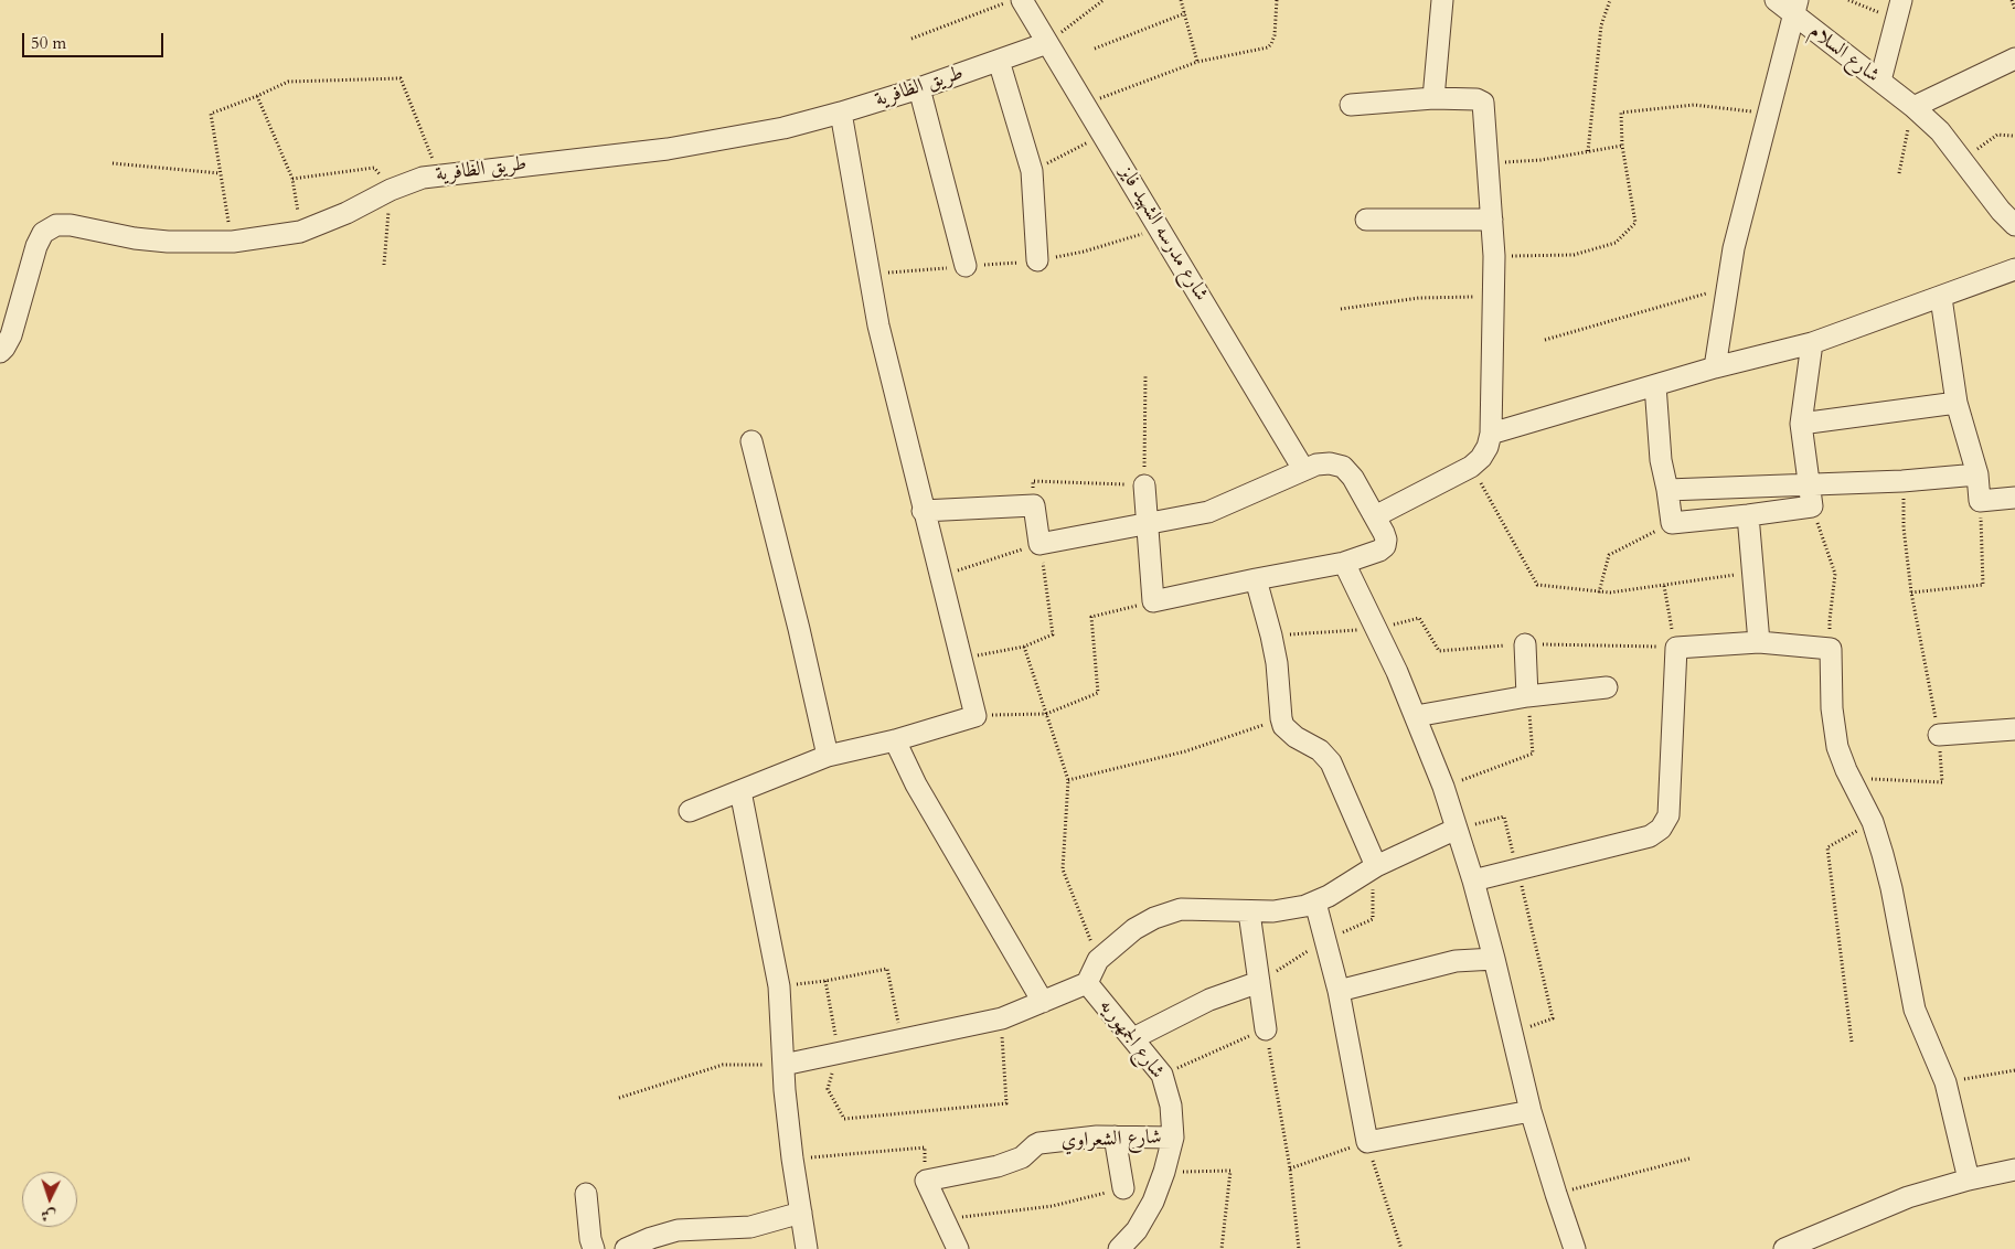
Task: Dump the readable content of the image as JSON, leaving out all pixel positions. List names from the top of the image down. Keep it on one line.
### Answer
{"streets":{"street":["شارع السلام","طريق الظافرية","شارع مدرسه الشهيد فايز","شارع الجمهوريه","شارع الشعراوي"]},"crossings":[["طريق الظافرية","شارع مدرسه الشهيد فايز"],["شارع الجمهوريه","شارع الشعراوي"]],"scale_bar":"50 m","north":"bottom"}
